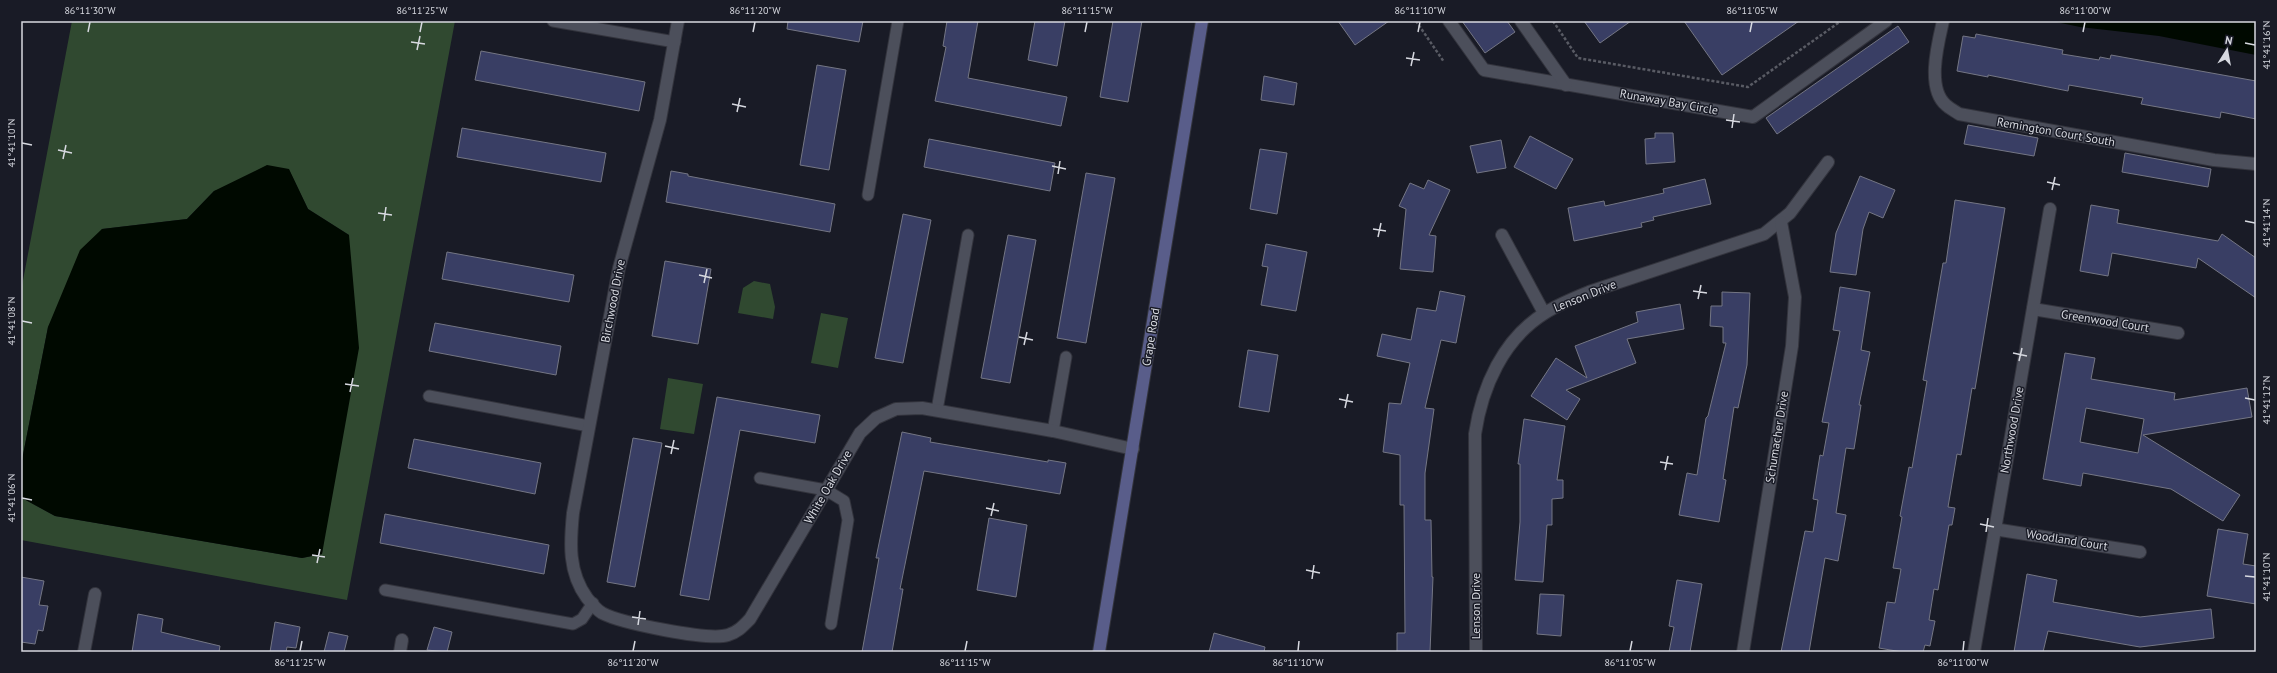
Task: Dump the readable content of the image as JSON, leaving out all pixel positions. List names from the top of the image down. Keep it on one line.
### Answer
{"streets":{"main road":["Grape Road"],"street":["Runaway Bay Circle","Remington Court South","Lenson Drive","Birchwood Drive","Greenwood Court","Northwood Drive","Schumacher Drive","White Oak Drive","Woodland Court"]},"crossings":[["Lenson Drive","Schumacher Drive"],["Birchwood Drive","White Oak Drive"],["Greenwood Court","Northwood Drive"],["Grape Road","White Oak Drive"],["Northwood Drive","Woodland Court"]],"north":"top","coordinates":["86°11'30\"W","86°11'25\"W","86°11'20\"W","86°11'15\"W","86°11'10\"W","86°11'05\"W","86°11'00\"W","41°41'16\"N","41°41'10\"N","41°41'14\"N","41°41'08\"N","41°41'12\"N","41°41'06\"N"]}
